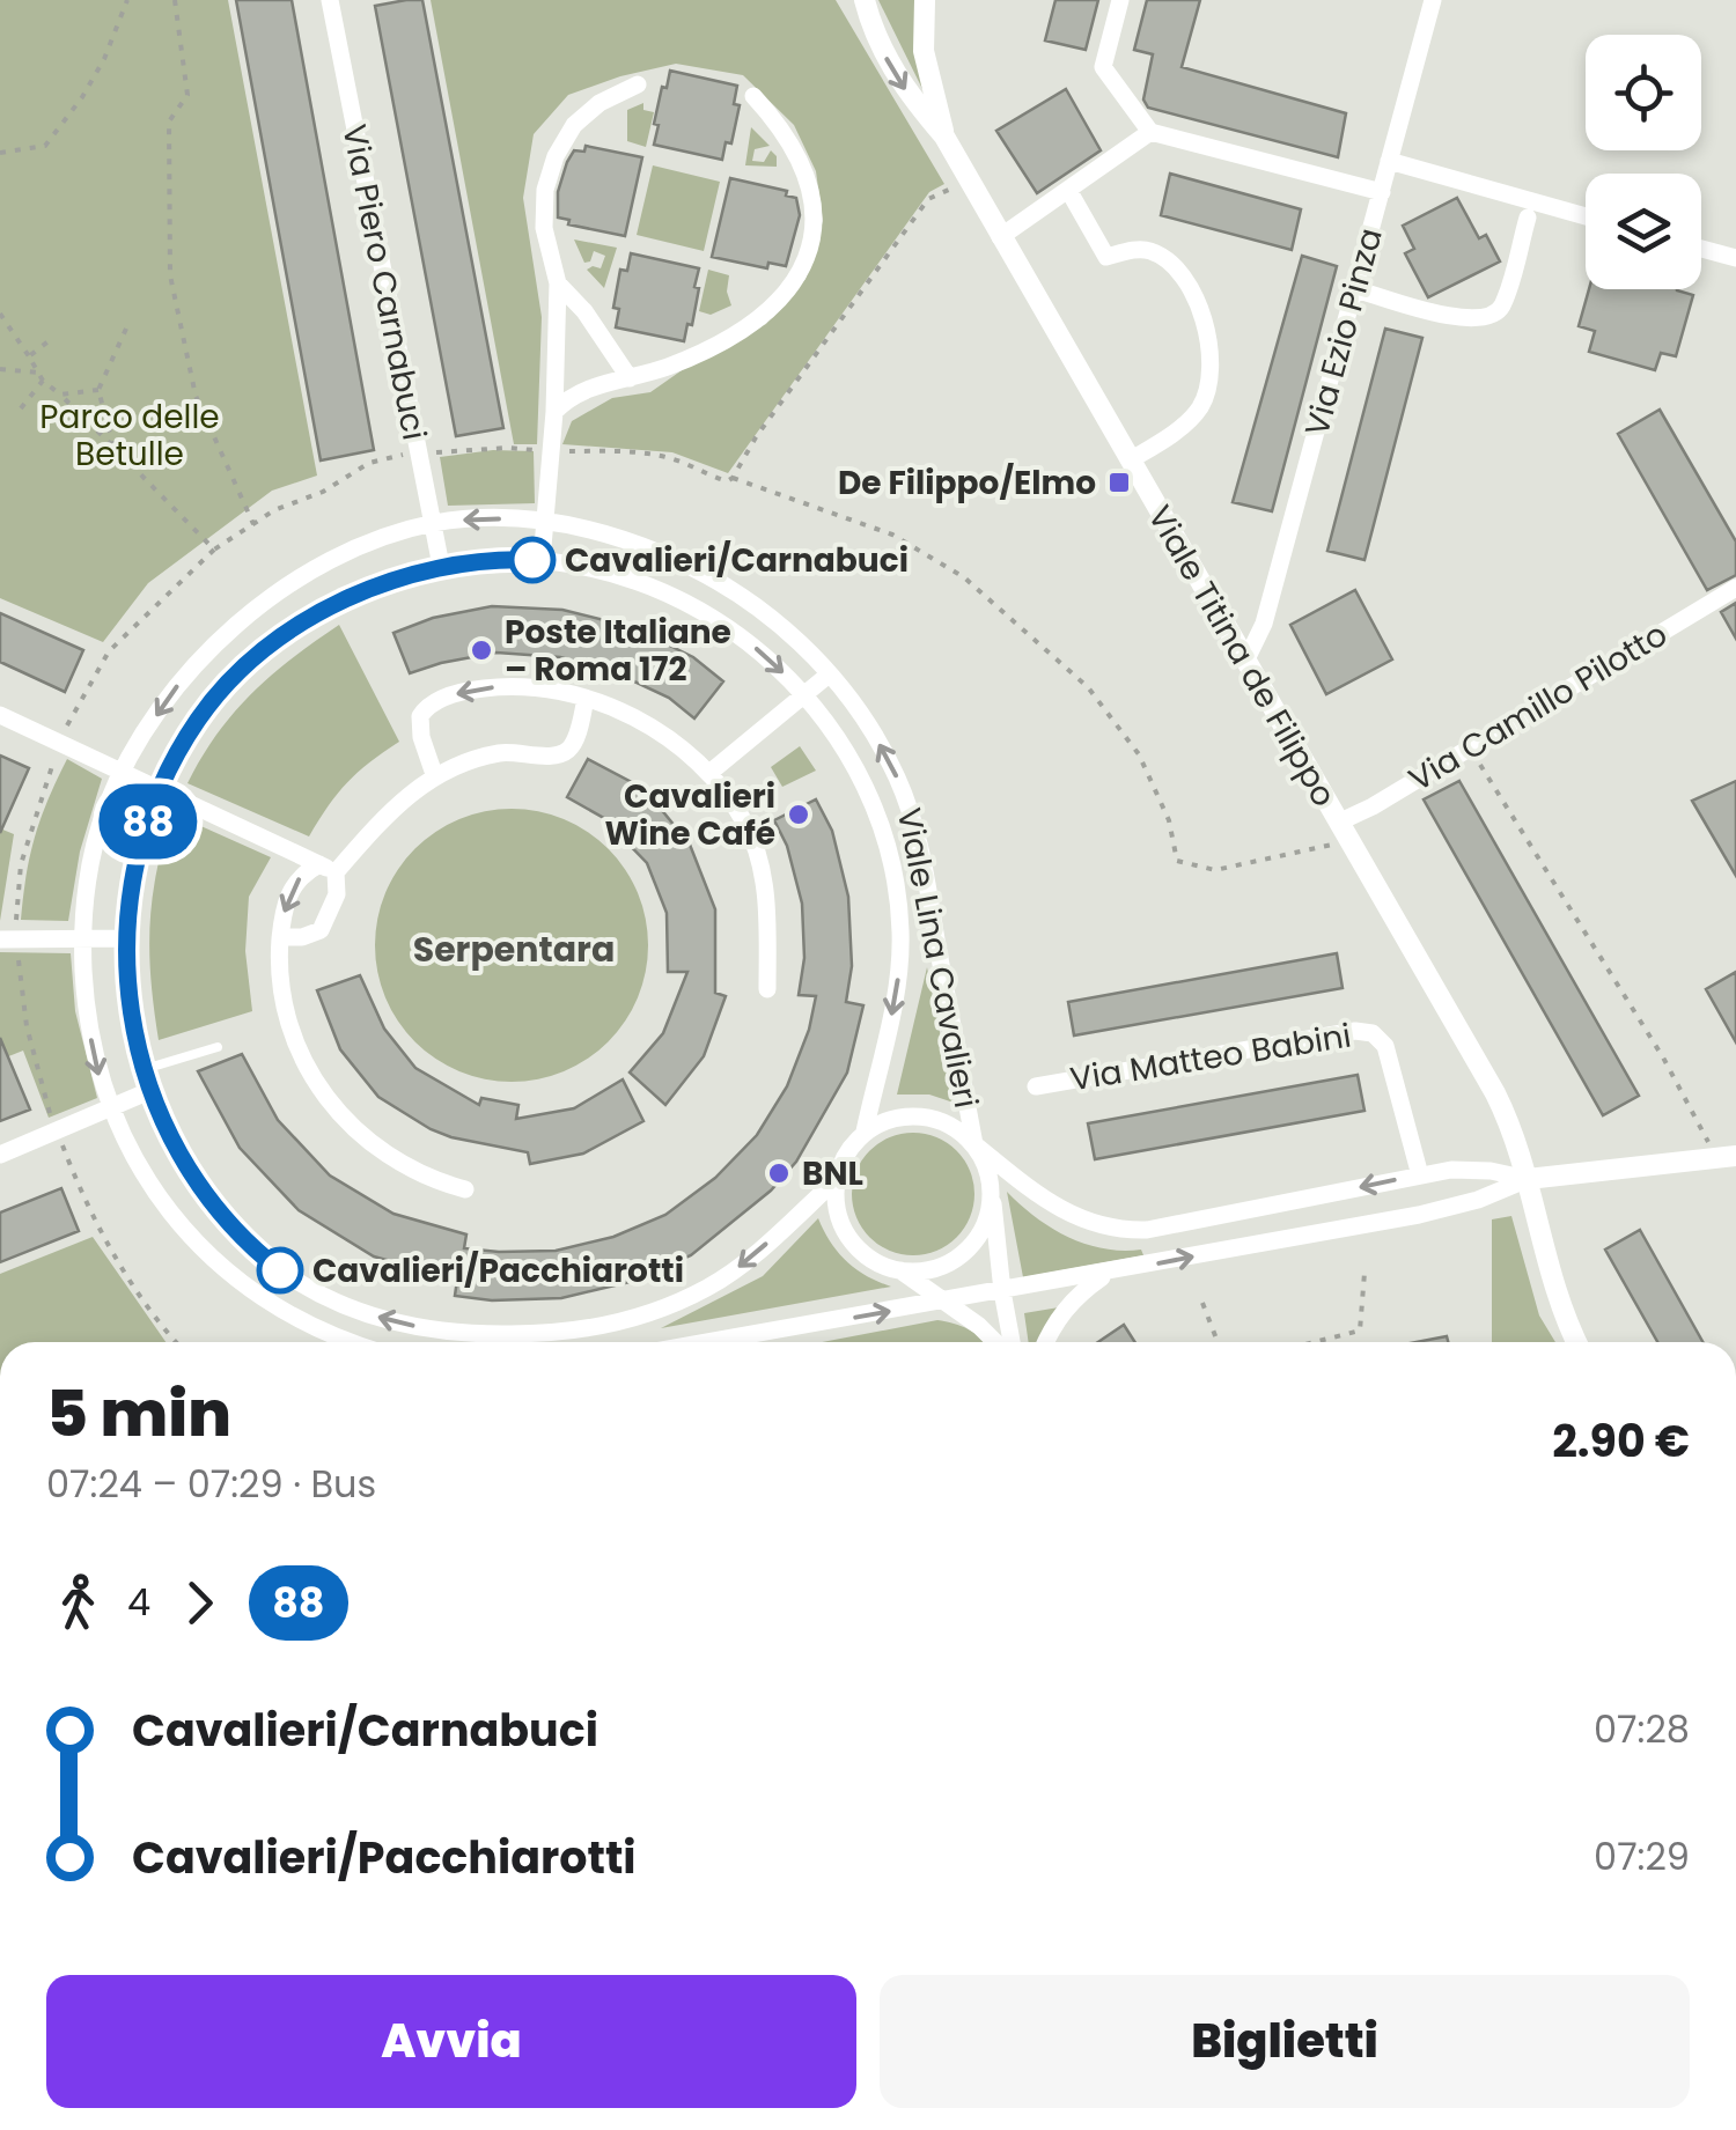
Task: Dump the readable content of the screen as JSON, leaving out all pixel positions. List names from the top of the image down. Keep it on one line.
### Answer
{"streets":{"street":["Via Piero Carnabuci","Via Ezio Pinza","Viale Titina de Filippo","Via Camillo Pilotto","Viale Lina Cavalieri","Via Matteo Babini"]},"crossings":[["Via Piero Carnabuci","Viale Lina Cavalieri"],["Via Ezio Pinza","Viale Titina de Filippo"],["Viale Titina de Filippo","Via Camillo Pilotto"],["Viale Titina de Filippo","Viale Lina Cavalieri"],["Viale Lina Cavalieri","Via Matteo Babini"]],"districts":["Serpentara"],"parks":["Parco delle Betulle"],"places":{"transit":["De Filippo/Elmo"],"other":["Cavalieri/Carnabuci","Poste Italiane – Roma 172","Cavalieri Wine Café","BNL","Cavalieri/Pacchiarotti"]},"lines":["bus line 88"],"page":{"on_map":"88","heading":["5 min","07:24 – 07:29 · Bus","2.90 €"],"legs":["4","88"],"list":[{"name":"Cavalieri/Carnabuci","value":"07:28"},{"name":"Cavalieri/Pacchiarotti","value":"07:29"}],"buttons":["Avvia","Biglietti"]}}
